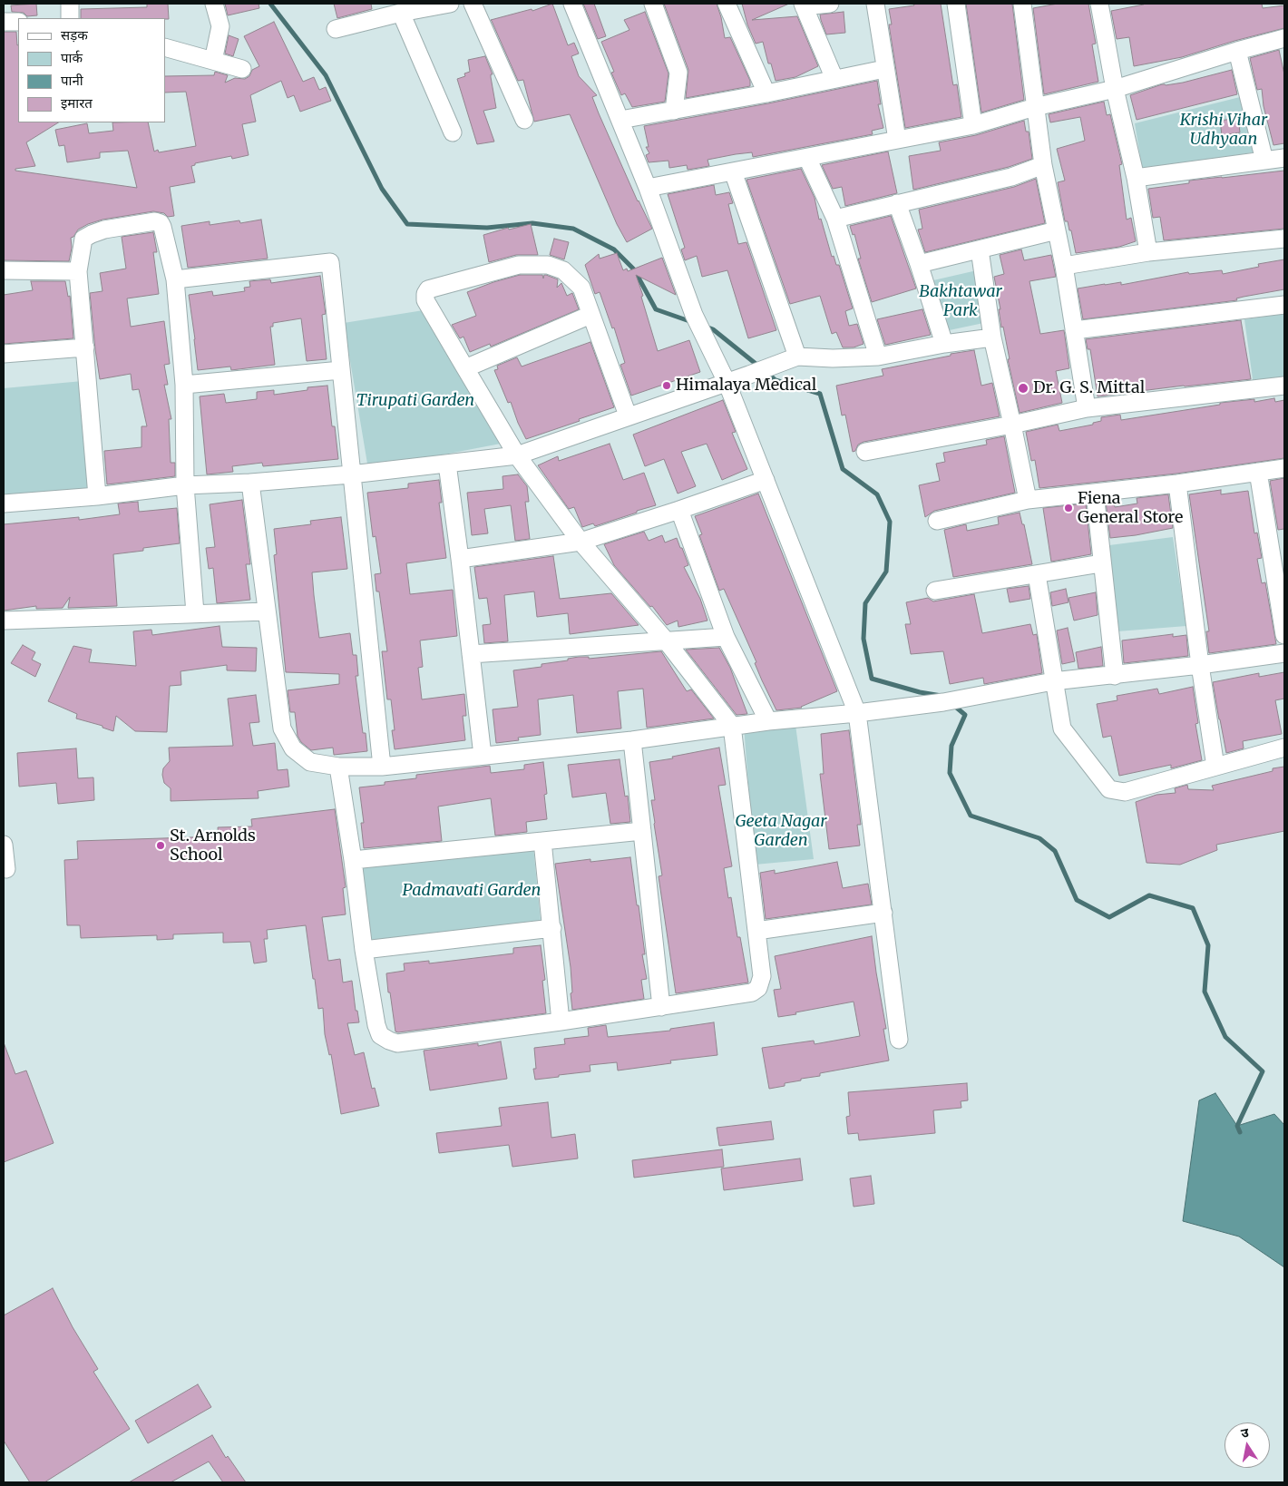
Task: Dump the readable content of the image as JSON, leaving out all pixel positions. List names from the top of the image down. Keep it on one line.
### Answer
{"parks":["Krishi Vihar Udhyaan","Bakhtawar Park","Tirupati Garden","Geeta Nagar Garden","Padmavati Garden"],"places":["Himalaya Medical","Dr. G. S. Mittal","Fiena General Store","St. Arnolds School"],"legend":["सड़क","पार्क","पानी","इमारत"],"north":"top"}
